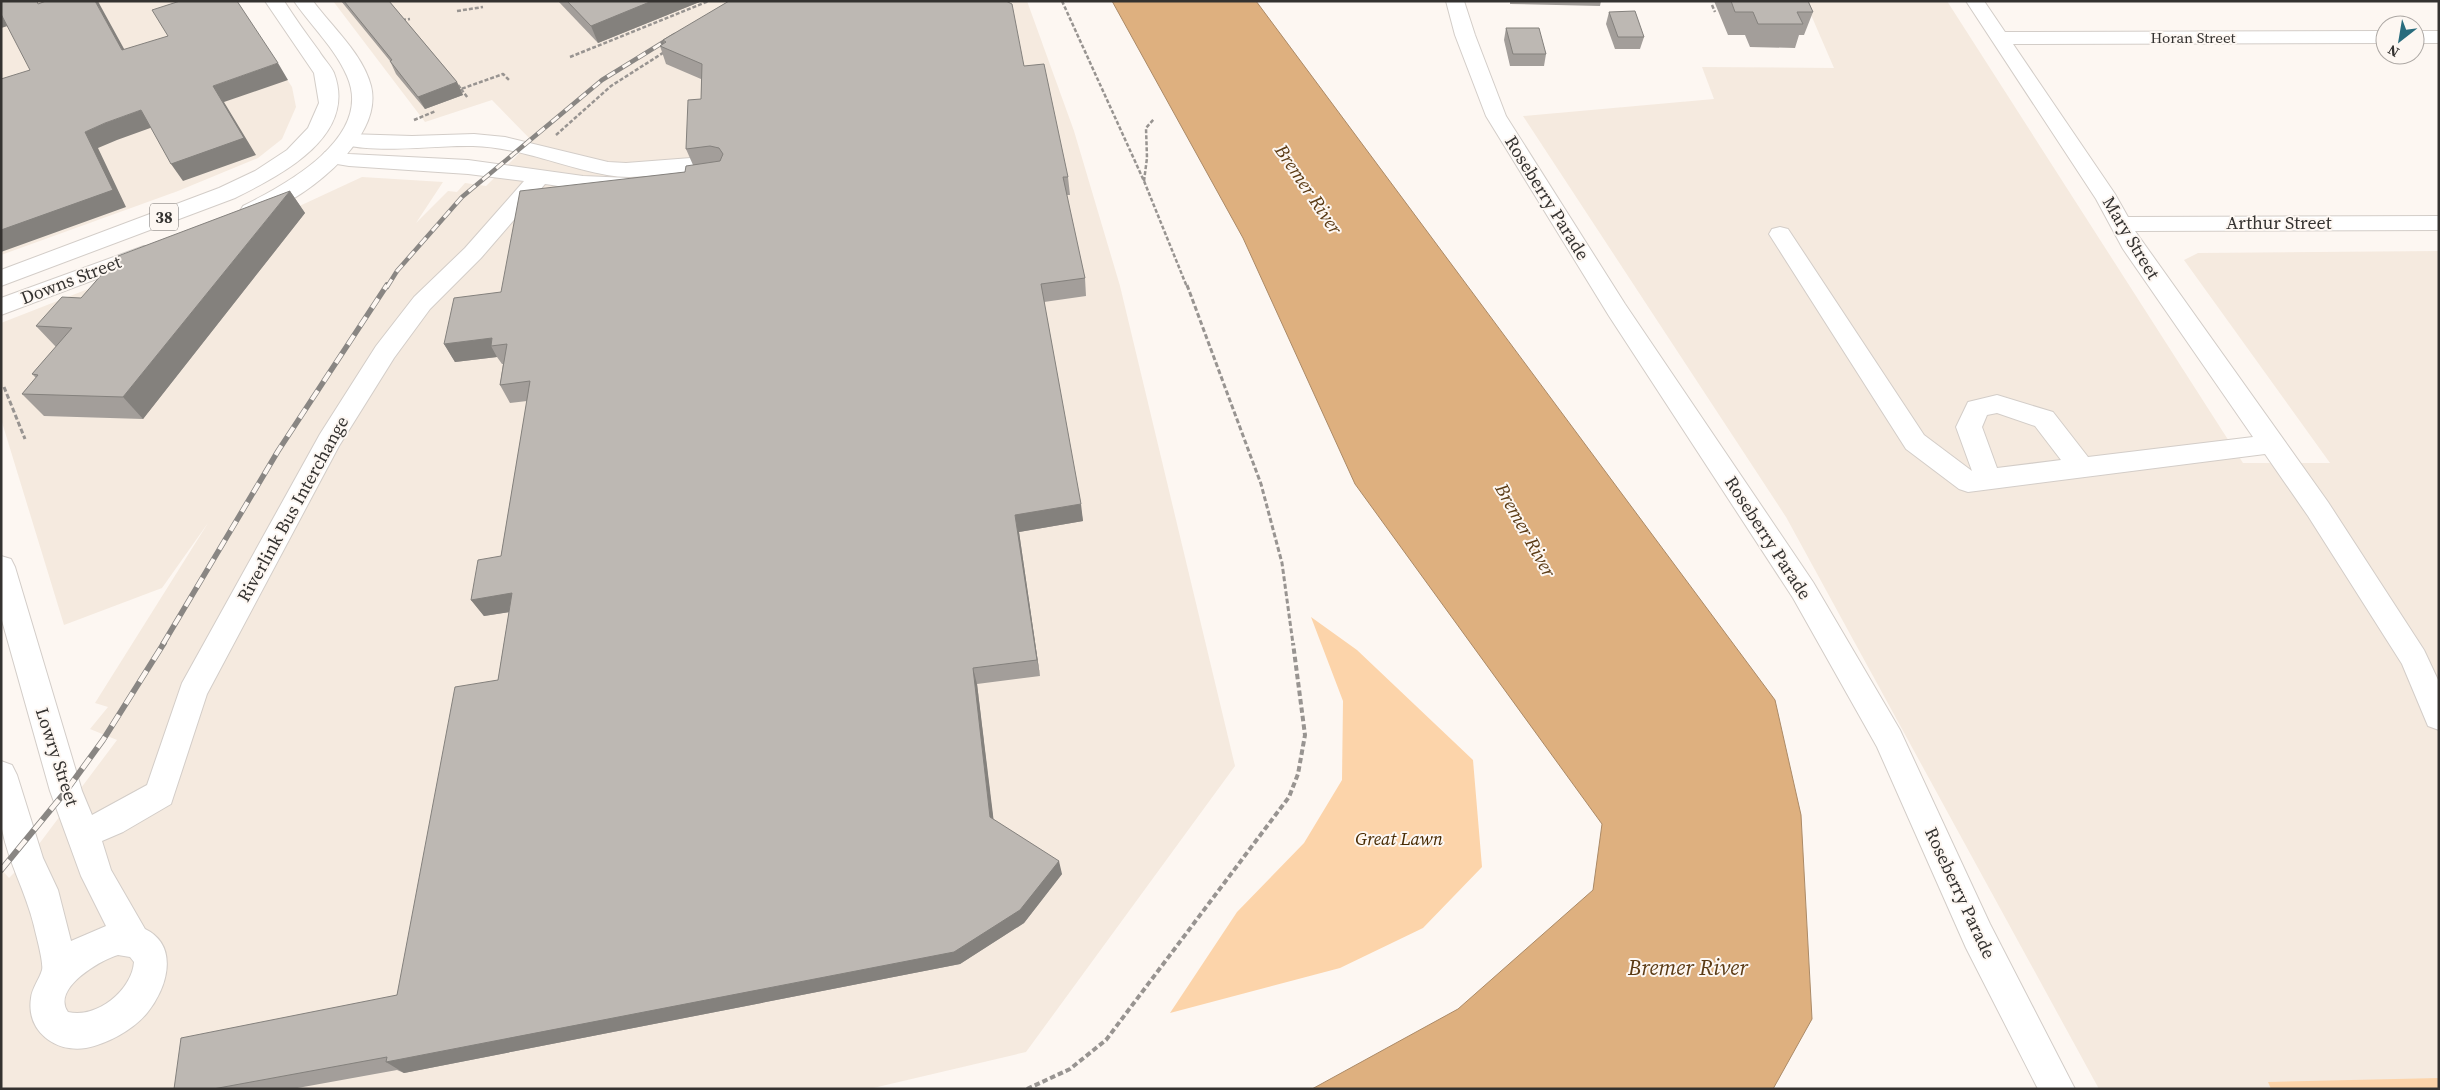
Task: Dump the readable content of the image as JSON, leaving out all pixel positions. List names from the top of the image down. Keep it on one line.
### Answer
{"streets":{"street":["Horan Street","Roseberry Parade","38","Arthur Street","Mary Street","Downs Street","Riverlink Bus Interchange","Lowry Street"]},"crossings":[["Horan Street","Mary Street"],["38","Downs Street"],["Arthur Street","Mary Street"],["Riverlink Bus Interchange","Lowry Street"]],"water":["Bremer River"],"parks":["Great Lawn"],"north":"bottom left"}
